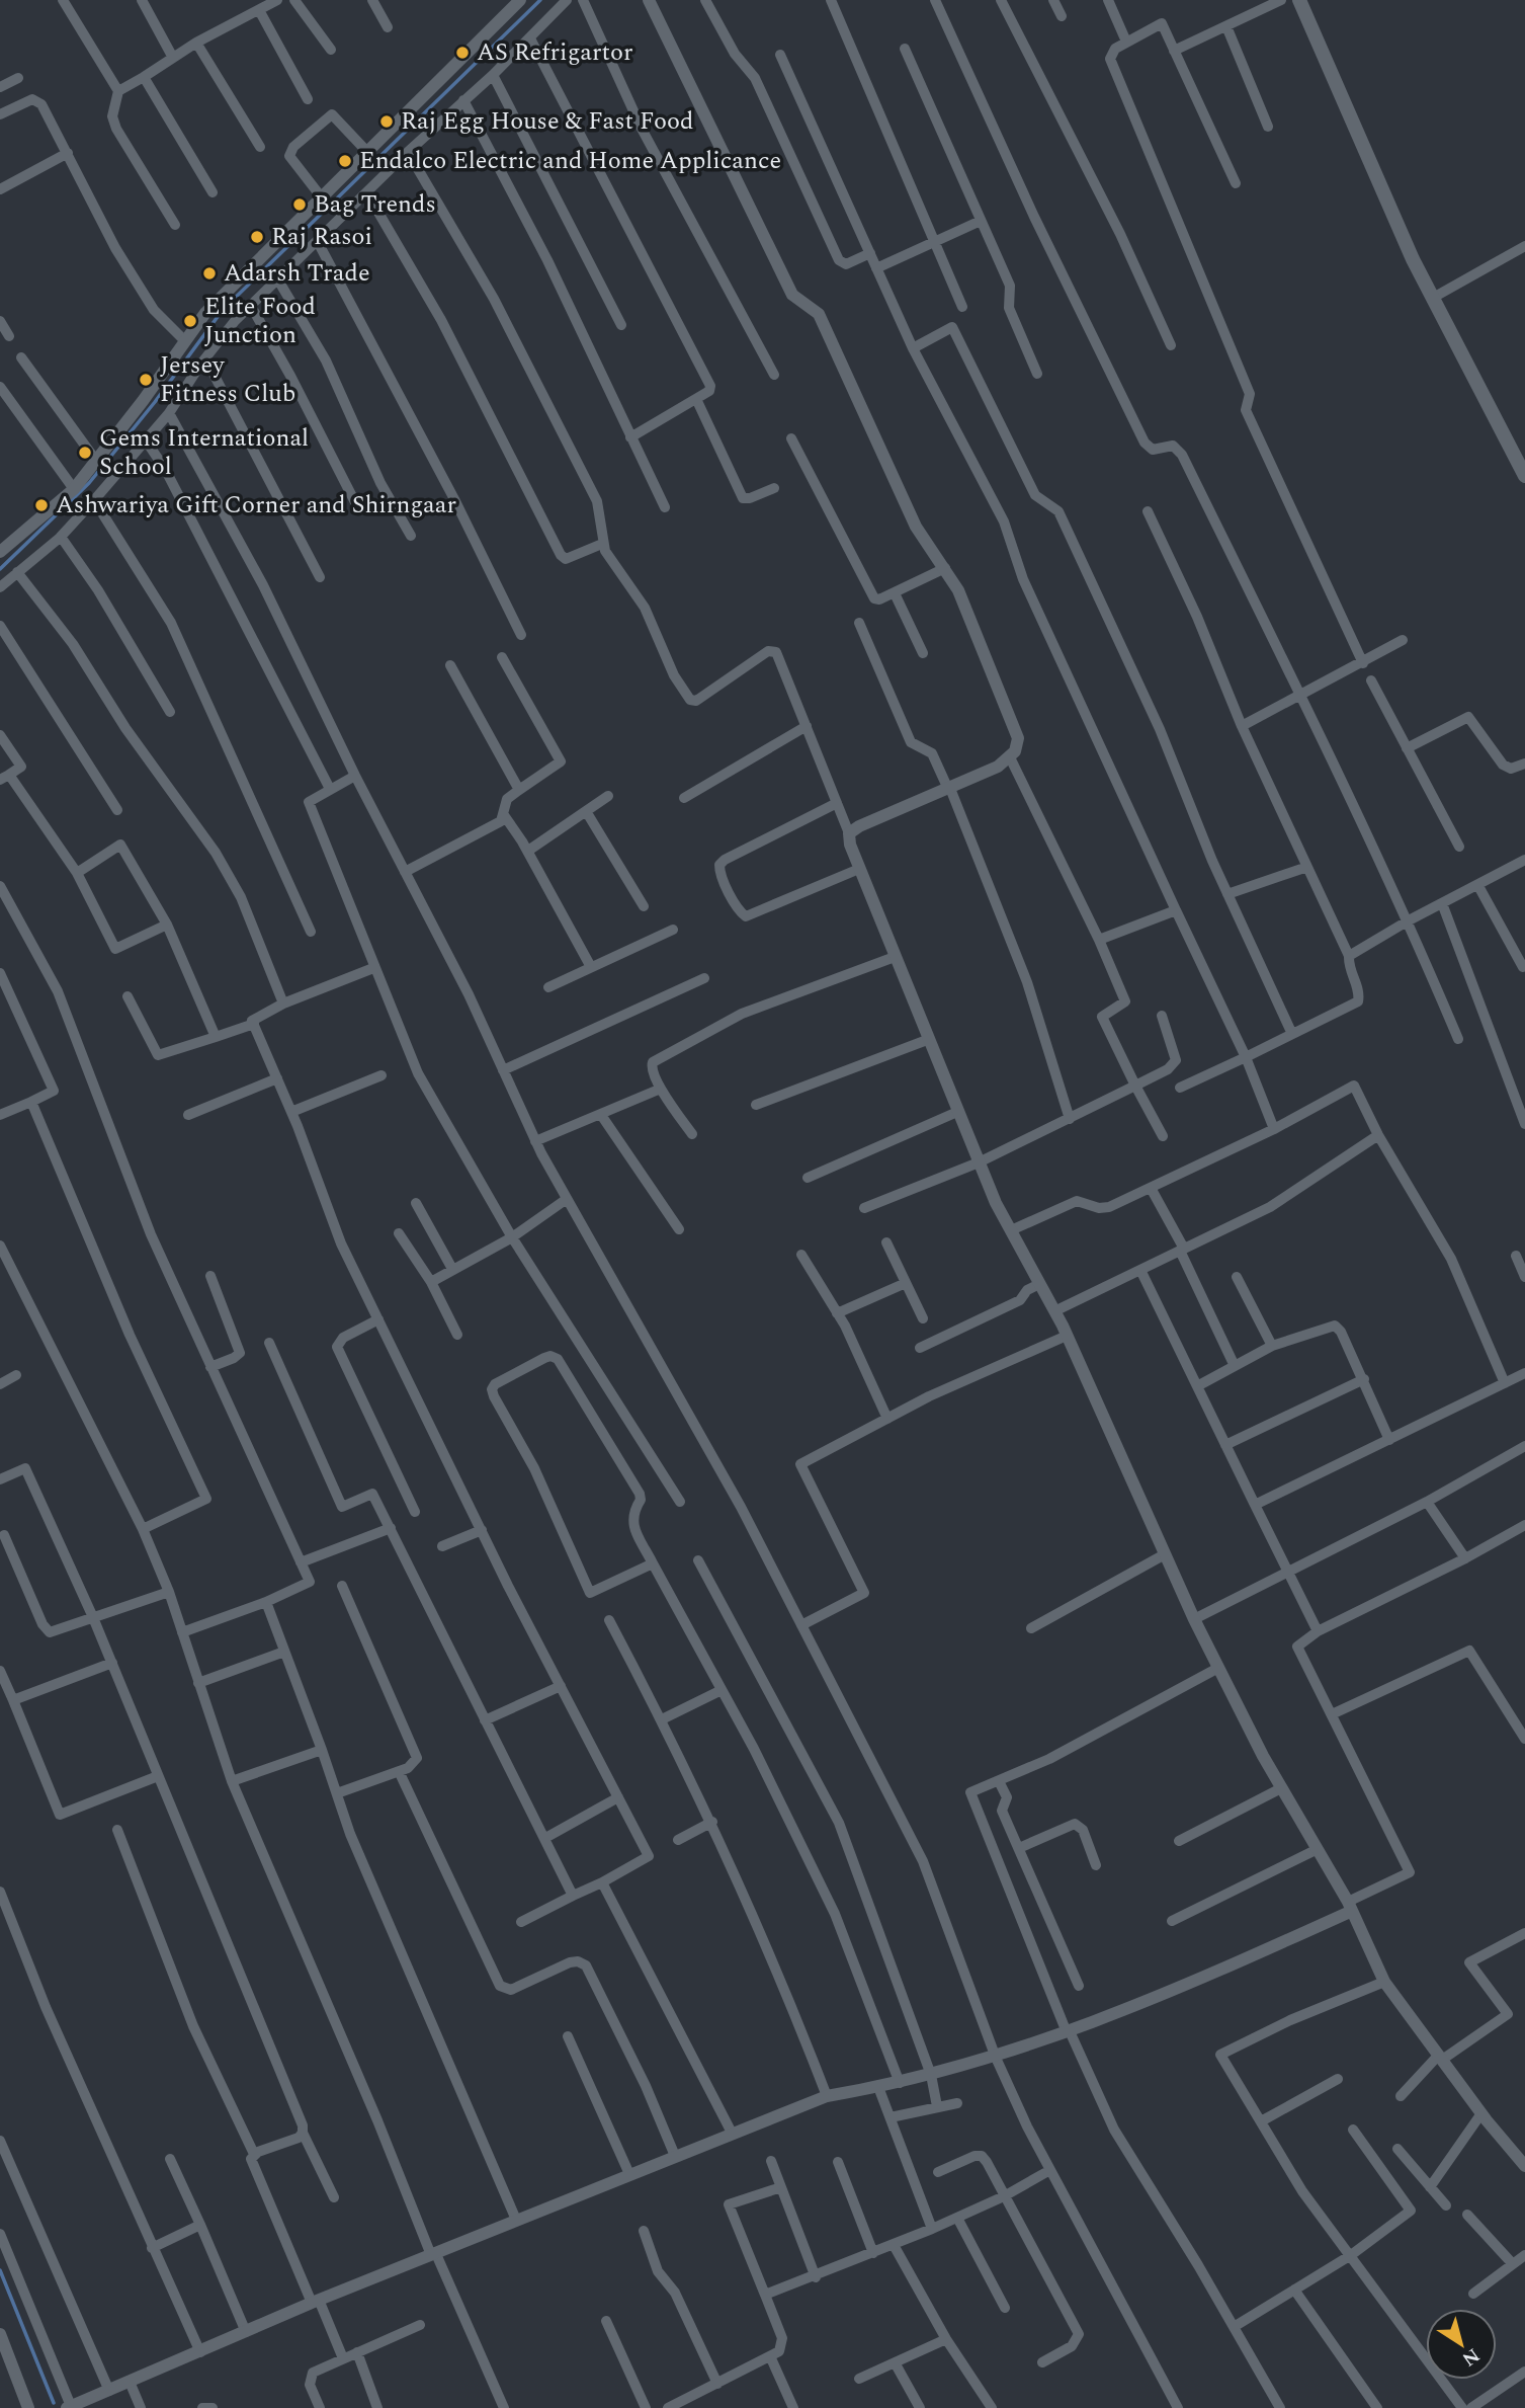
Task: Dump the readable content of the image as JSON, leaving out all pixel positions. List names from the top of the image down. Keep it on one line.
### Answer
{"places":["AS Refrigartor","Raj Egg House & Fast Food","Endalco Electric and Home Applicance","Bag Trends","Raj Rasoi","Adarsh Trade","Elite Food Junction","Jersey Fitness Club","Gems International School","Ashwariya Gift Corner and Shirngaar"],"north":"bottom right"}
